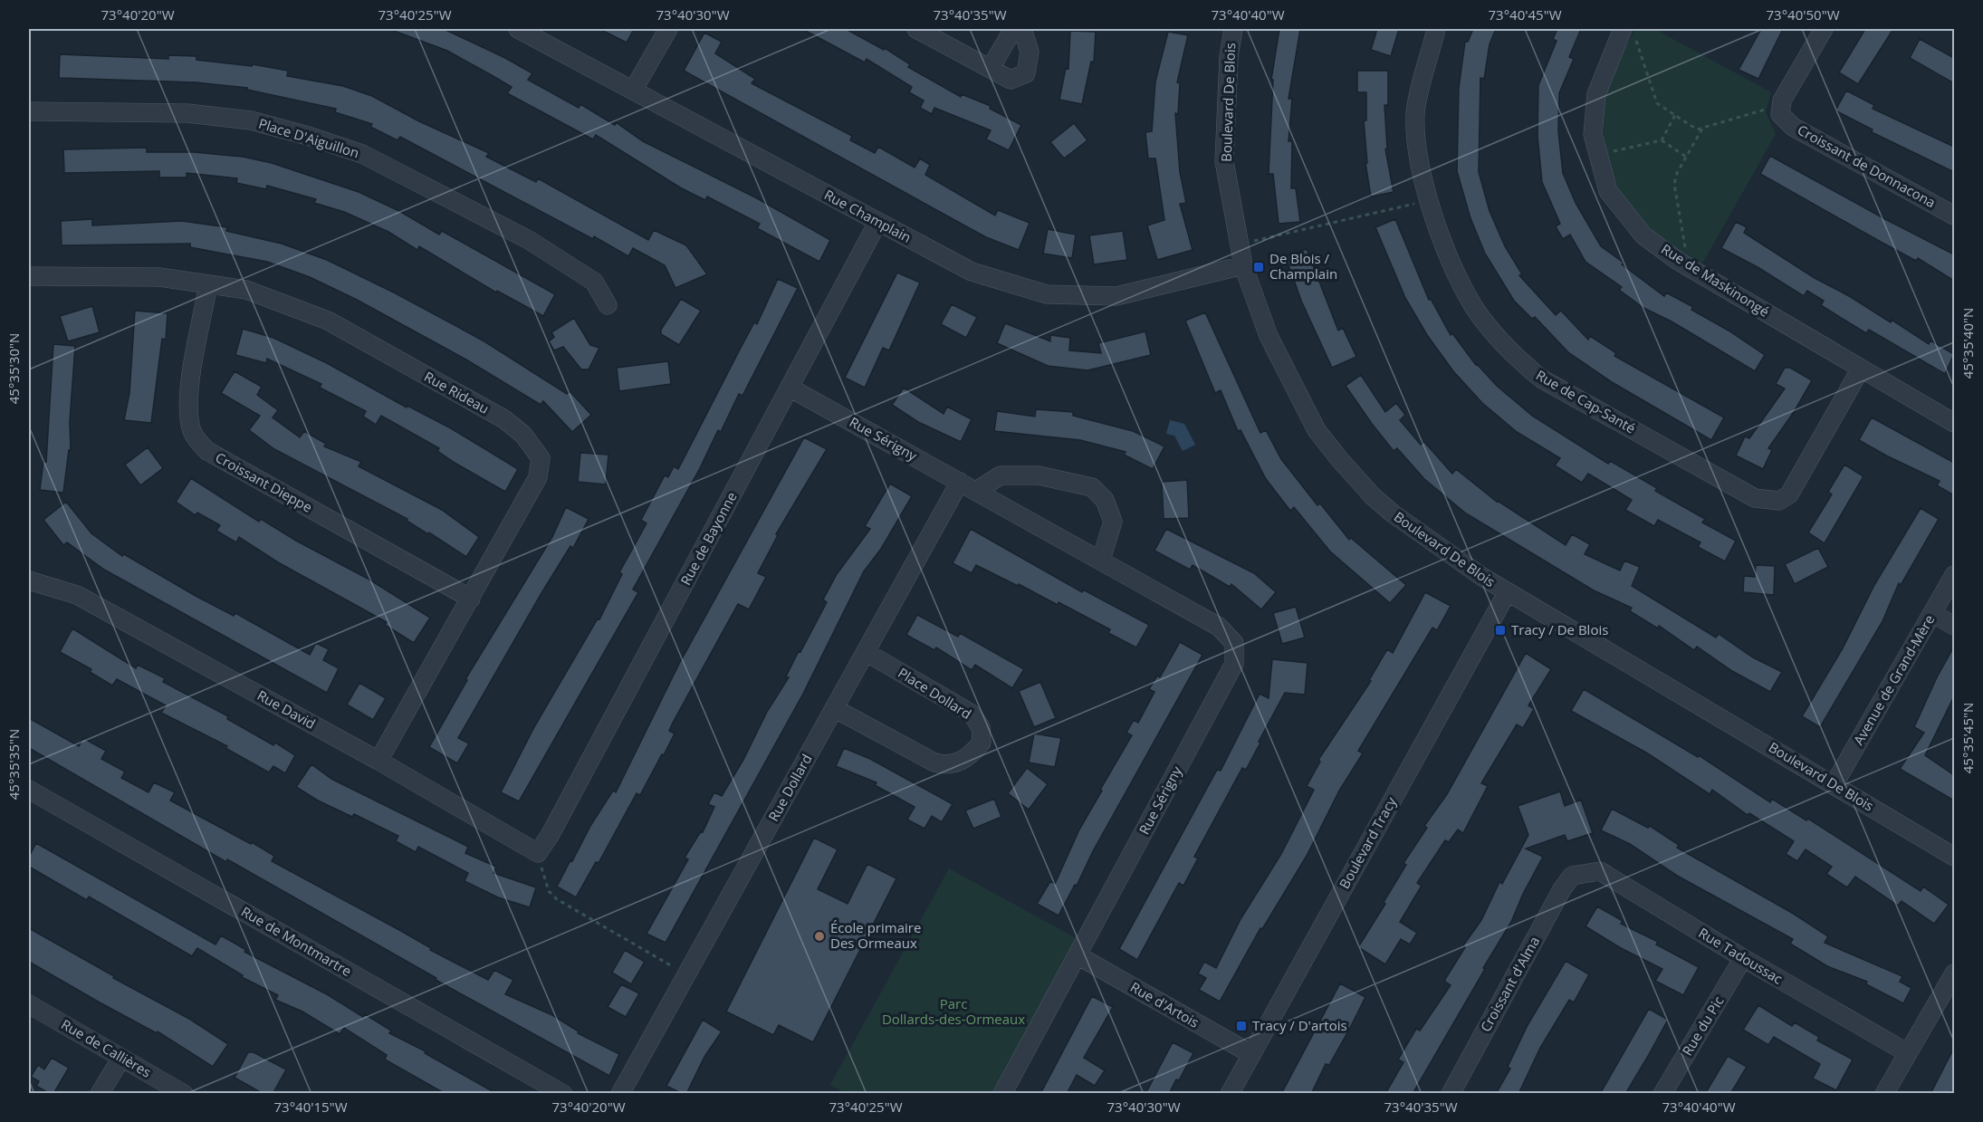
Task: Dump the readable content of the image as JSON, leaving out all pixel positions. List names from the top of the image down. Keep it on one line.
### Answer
{"streets":{"street":["Boulevard De Blois","Place D'Aiguillon","Croissant de Donnacona","Rue Champlain","Rue de Maskinongé","Rue Rideau","Rue de Cap-Santé","Rue Sérigny","Croissant Dieppe","Rue de Bayonne","Avenue de Grand-Mère","Place Dollard","Rue David","Rue Dollard","Boulevard Tracy","Rue de Montmartre","Rue Tadoussac","Croissant d'Alma","Rue d'Artois","Rue du Pic","Rue de Callières"]},"crossings":[["Boulevard De Blois","Rue Champlain"],["Boulevard De Blois","Avenue de Grand-Mère"],["Boulevard De Blois","Boulevard Tracy"],["Rue Champlain","Rue de Bayonne"],["Rue de Maskinongé","Rue de Cap-Santé"],["Rue Rideau","Croissant Dieppe"],["Rue Rideau","Rue David"],["Rue Sérigny","Rue de Bayonne"],["Rue Sérigny","Rue Dollard"],["Rue Sérigny","Rue d'Artois"],["Rue de Bayonne","Rue David"],["Place Dollard","Rue Dollard"],["Boulevard Tracy","Rue d'Artois"],["Rue Tadoussac","Croissant d'Alma"],["Rue Tadoussac","Rue du Pic"]],"parks":["Parc Dollards-des-Ormeaux"],"places":{"transit":["De Blois / Champlain","Tracy / De Blois","Tracy / D'artois"],"other":["École primaire Des Ormeaux"]},"coordinates":["73°40'20\"W","73°40'25\"W","73°40'30\"W","73°40'35\"W","73°40'40\"W","73°40'45\"W","73°40'50\"W","45°35'40\"N","45°35'30\"N","45°35'45\"N","45°35'35\"N","73°40'15\"W"]}
